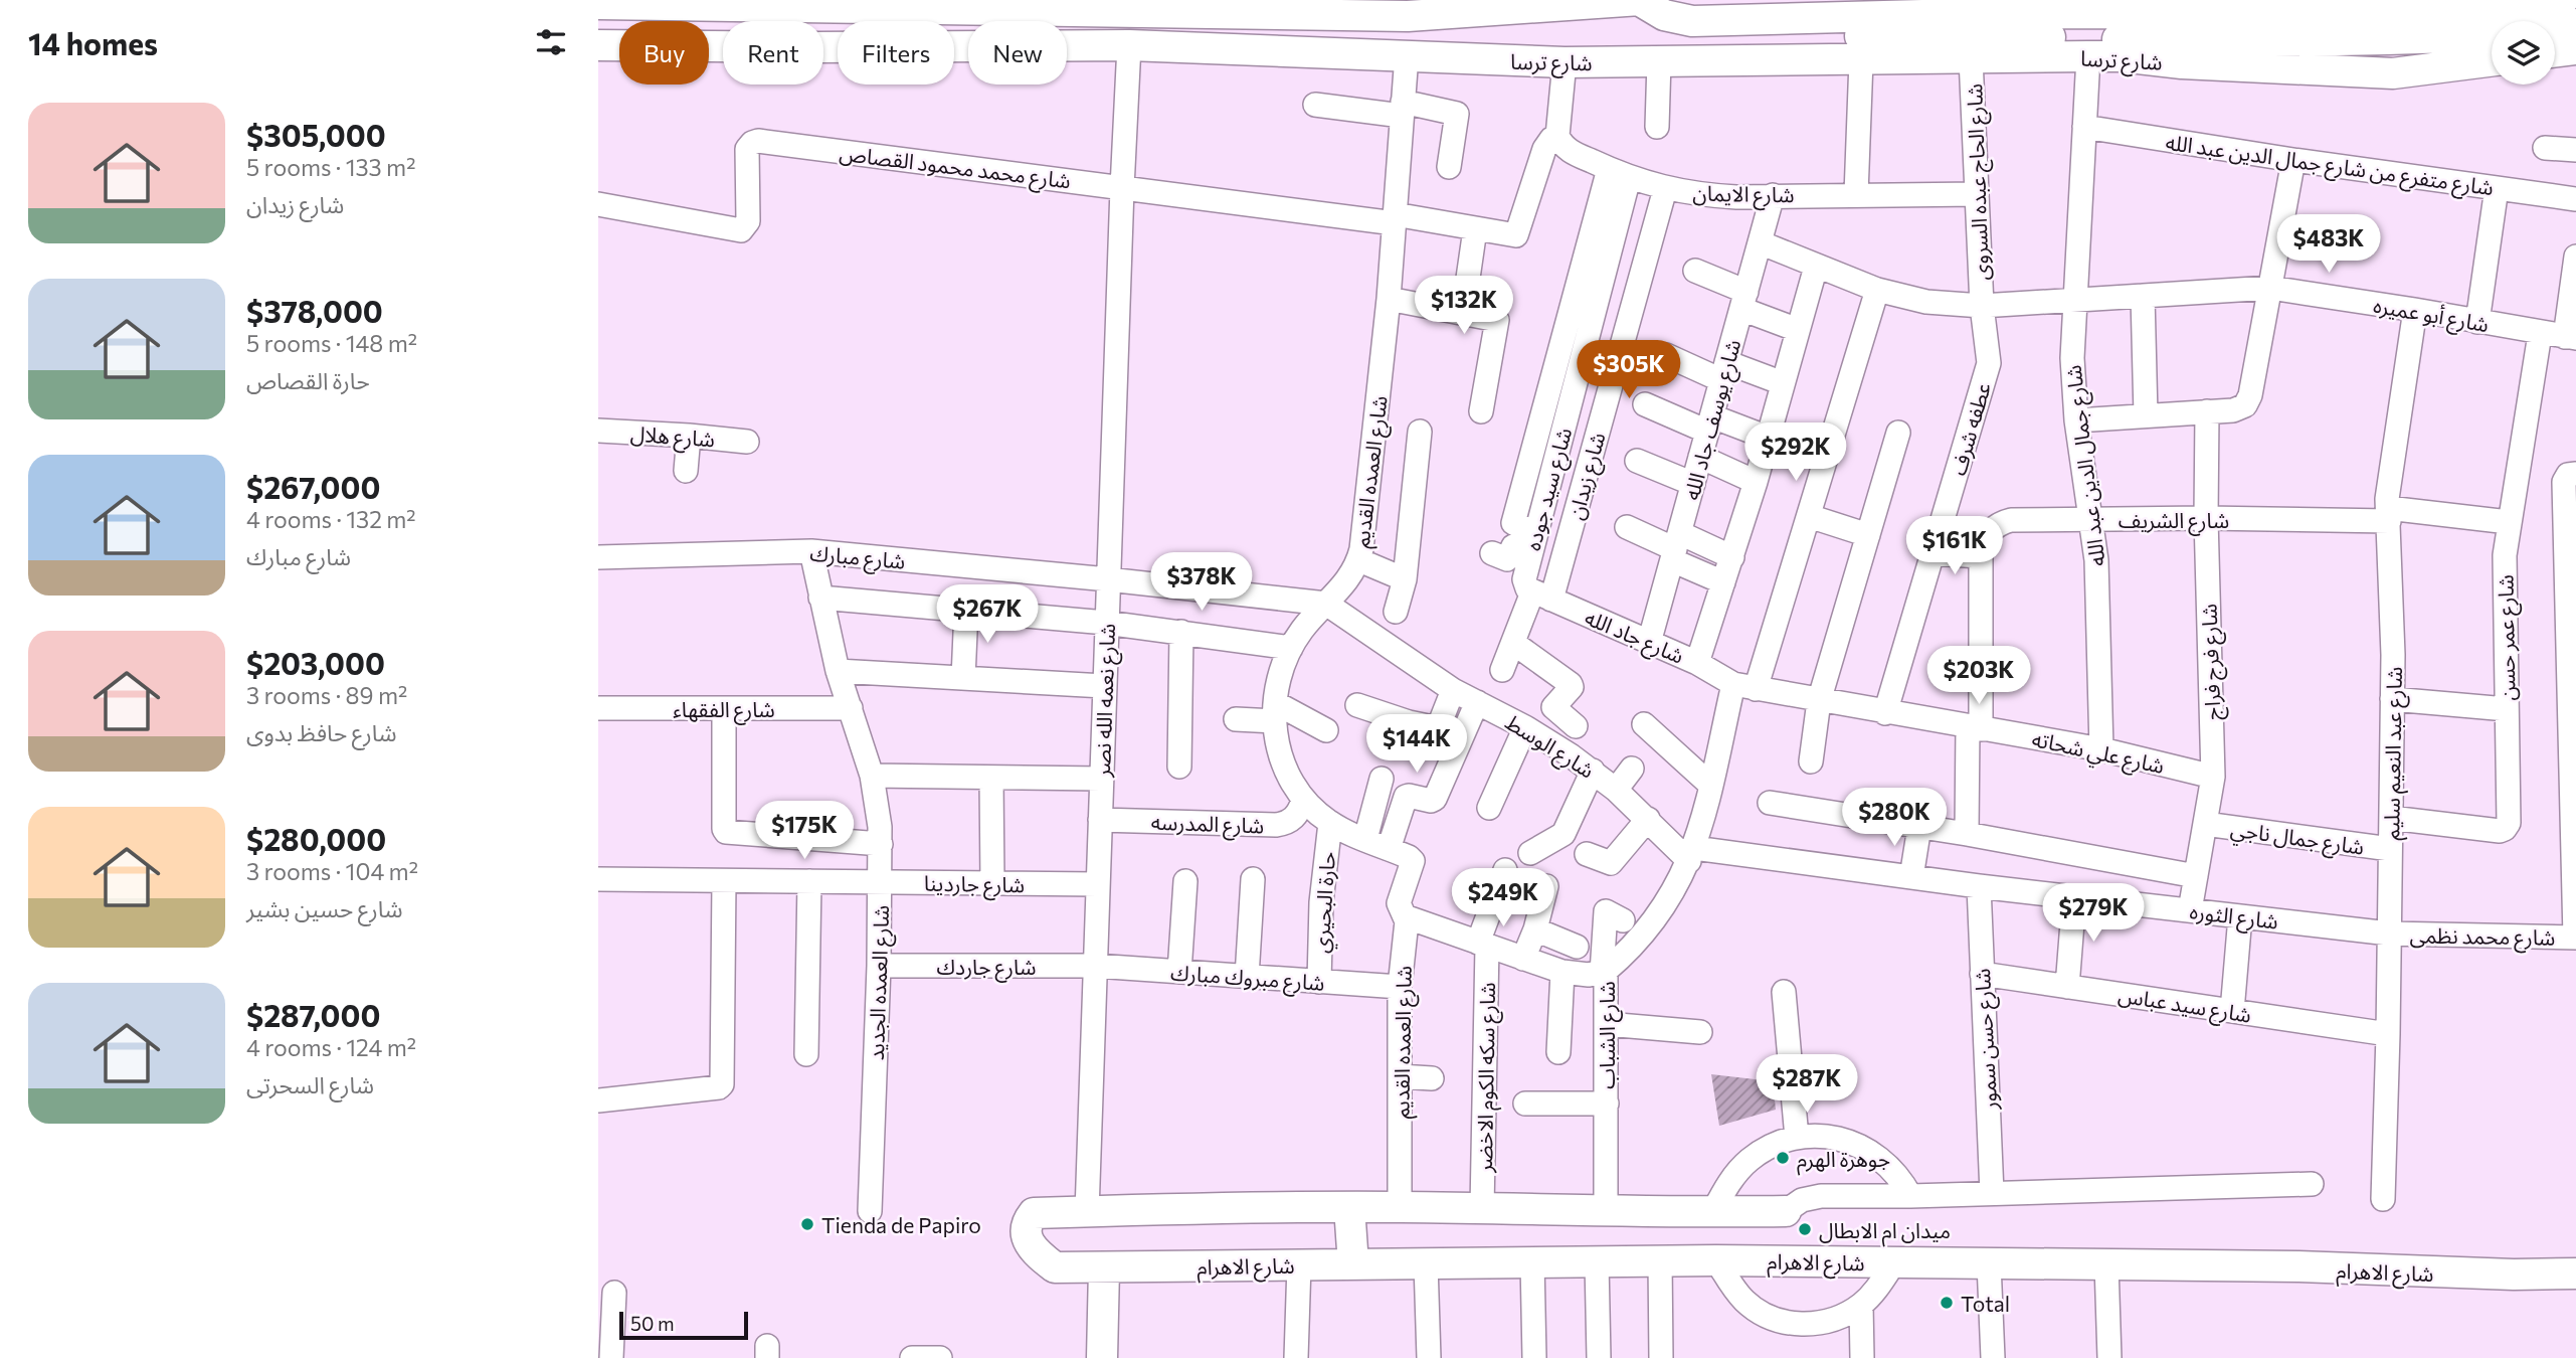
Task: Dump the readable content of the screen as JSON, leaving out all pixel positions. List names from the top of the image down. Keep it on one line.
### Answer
{"streets":{"main road":["شارع ترسا","شارع الاهرام"],"street":["شارع متفرع من شارع جمال الدين عبد الله","شارع محمد محمود القصاص","شارع الحاج عبده السروى","شارع الايمان","شارع أبو عميره","شارع يوسف جاد الله","عطفه شرف","شارع هلال","شارع جمال الدين عبد الله","شارع العمده القديم","شارع زيدان","شارع سيد جوده","شارع الشريف","شارع مبارك","شارع جاد الله","شارع عمر حسن","شارع فرج فراج","شارع نعمه الله نصر","شارع الفقهاء","شارع الوسط","شارع علي شحاته","شارع عبد النعيم سليم","شارع المدرسه","شارع جمال ناجي","شارع جاردينا","حارة البحيري","شارع الثوره","شارع محمد نظمى","شارع جاردك","شارع مبروك مبارك","شارع العمده الجديد","شارع سيد عباس","شارع الشباب","شارع حسن سمور","شارع سكه الكوم الاخضر"]},"crossings":[["شارع ترسا","شارع الحاج عبده السروى"],["شارع ترسا","شارع جمال الدين عبد الله"],["شارع ترسا","شارع العمده القديم"],["شارع ترسا","شارع نعمه الله نصر"],["شارع متفرع من شارع جمال الدين عبد الله","شارع جمال الدين عبد الله"],["شارع محمد محمود القصاص","شارع الايمان"],["شارع محمد محمود القصاص","شارع العمده القديم"],["شارع محمد محمود القصاص","شارع نعمه الله نصر"],["شارع الحاج عبده السروى","شارع الايمان"],["شارع الحاج عبده السروى","شارع أبو عميره"],["شارع الحاج عبده السروى","عطفه شرف"],["شارع الايمان","شارع يوسف جاد الله"],["شارع الايمان","شارع زيدان"],["شارع الايمان","شارع سيد جوده"],["شارع أبو عميره","شارع يوسف جاد الله"],["شارع أبو عميره","عطفه شرف"],["شارع أبو عميره","شارع جمال الدين عبد الله"],["شارع أبو عميره","شارع عمر حسن"],["شارع أبو عميره","شارع عبد النعيم سليم"],["شارع أبو عميره","شارع الشباب"],["شارع يوسف جاد الله","شارع جاد الله"],["عطفه شرف","شارع علي شحاته"],["شارع جمال الدين عبد الله","شارع الشريف"],["شارع جمال الدين عبد الله","شارع علي شحاته"],["شارع العمده القديم","شارع مبارك"],["شارع العمده القديم","شارع الوسط"],["شارع العمده القديم","شارع المدرسه"],["شارع العمده القديم","حارة البحيري"],["شارع العمده القديم","شارع مبروك مبارك"],["شارع زيدان","شارع سيد جوده"],["شارع زيدان","شارع جاد الله"],["شارع سيد جوده","شارع جاد الله"],["شارع الشريف","شارع فرج فراج"],["شارع الشريف","شارع عبد النعيم سليم"],["شارع مبارك","شارع نعمه الله نصر"],["شارع مبارك","شارع الوسط"],["شارع مبارك","شارع العمده الجديد"],["شارع جاد الله","شارع علي شحاته"],["شارع جاد الله","شارع الشباب"],["شارع عمر حسن","شارع عبد النعيم سليم"],["شارع فرج فراج","شارع علي شحاته"],["شارع فرج فراج","شارع جمال ناجي"],["شارع فرج فراج","شارع الثوره"],["شارع نعمه الله نصر","شارع المدرسه"],["شارع نعمه الله نصر","شارع جاردينا"],["شارع نعمه الله نصر","شارع جاردك"],["شارع نعمه الله نصر","شارع مبروك مبارك"],["شارع نعمه الله نصر","شارع الاهرام"],["شارع الفقهاء","شارع العمده الجديد"],["شارع الوسط","شارع الثوره"],["شارع الوسط","شارع الشباب"],["شارع علي شحاته","شارع الشباب"],["شارع عبد النعيم سليم","شارع جمال ناجي"],["شارع عبد النعيم سليم","شارع الثوره"],["شارع عبد النعيم سليم","شارع محمد نظمى"],["شارع عبد النعيم سليم","شارع سيد عباس"],["شارع جاردينا","شارع العمده الجديد"],["حارة البحيري","شارع مبروك مبارك"],["شارع الثوره","شارع محمد نظمى"],["شارع الثوره","شارع الشباب"],["شارع الثوره","شارع حسن سمور"],["شارع جاردك","شارع مبروك مبارك"],["شارع جاردك","شارع العمده الجديد"],["شارع سيد عباس","شارع حسن سمور"]],"places":["جوهرة الهرم","Tienda de Papiro","ميدان ام الابطال","Total"],"scale_bar":"50 m","page":{"heading":"14 homes","chip":["Buy","Rent","Filters","New"],"list":[{"name":"$305,000","note":"5 rooms · 133 m² · شارع زيدان"},{"name":"$378,000","note":"5 rooms · 148 m² · حارة القصاص"},{"name":"$267,000","note":"4 rooms · 132 m² · شارع مبارك"},{"name":"$203,000","note":"3 rooms · 89 m² · شارع حافظ بدوى"},{"name":"$280,000","note":"3 rooms · 104 m² · شارع حسين بشير"},{"name":"$287,000","note":"4 rooms · 124 m² · شارع السحرتى"}],"price":["$483K","$132K","$305K","$292K","$161K","$378K","$267K","$203K","$144K","$280K","$175K","$249K","$279K","$287K"],"scale":"50 m"}}
